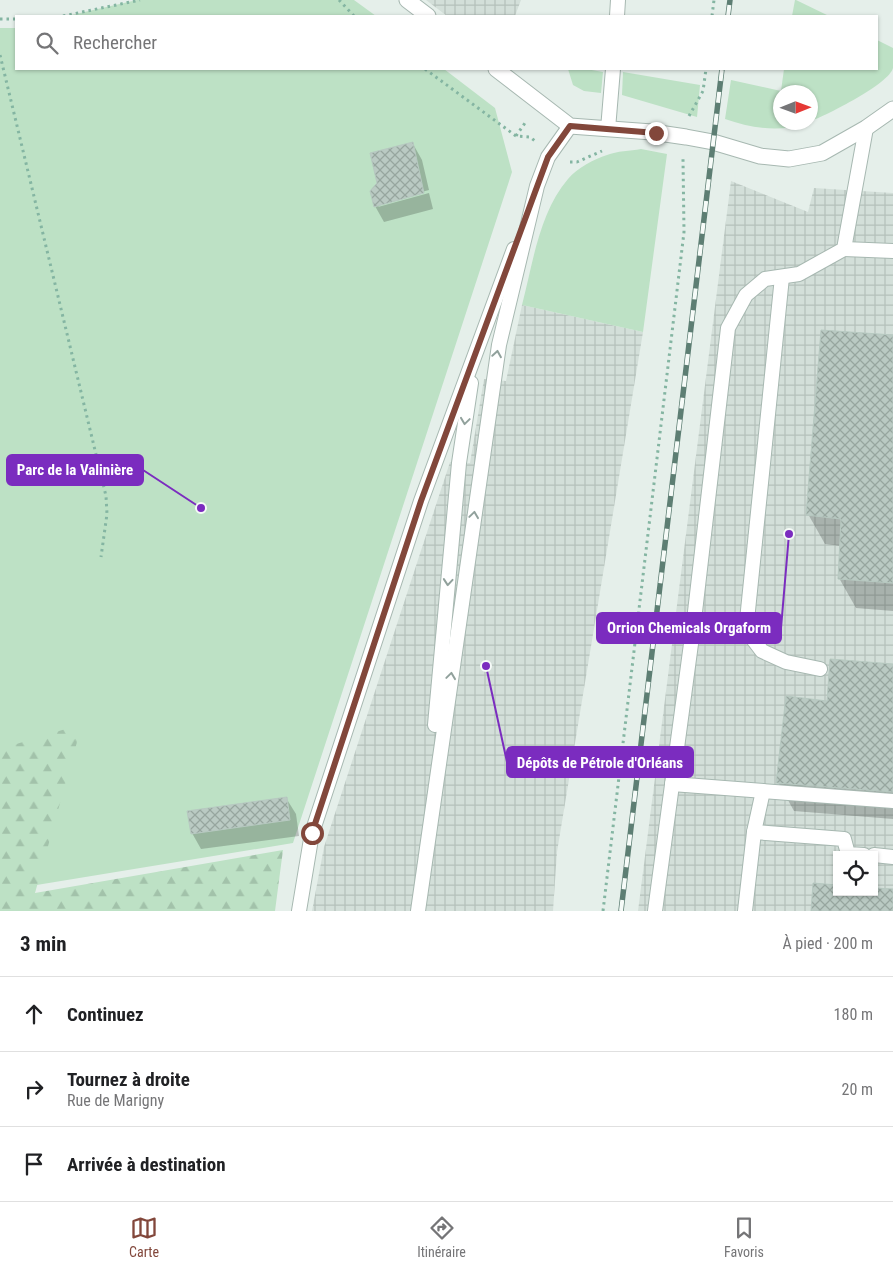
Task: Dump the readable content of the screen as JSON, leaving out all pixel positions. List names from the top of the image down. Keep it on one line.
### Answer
{"places":["Parc de la Valinière","Orrion Chemicals Orgaform","Dépôts de Pétrole d'Orléans"],"north":"right","page":{"search":"Rechercher","heading":["3 min","À pied · 200 m"],"list":[["Continuez","180 m"],["Tournez à droite","Rue de Marigny","20 m"],"Arrivée à destination"],"nav":["Carte","Itinéraire","Favoris"]}}
